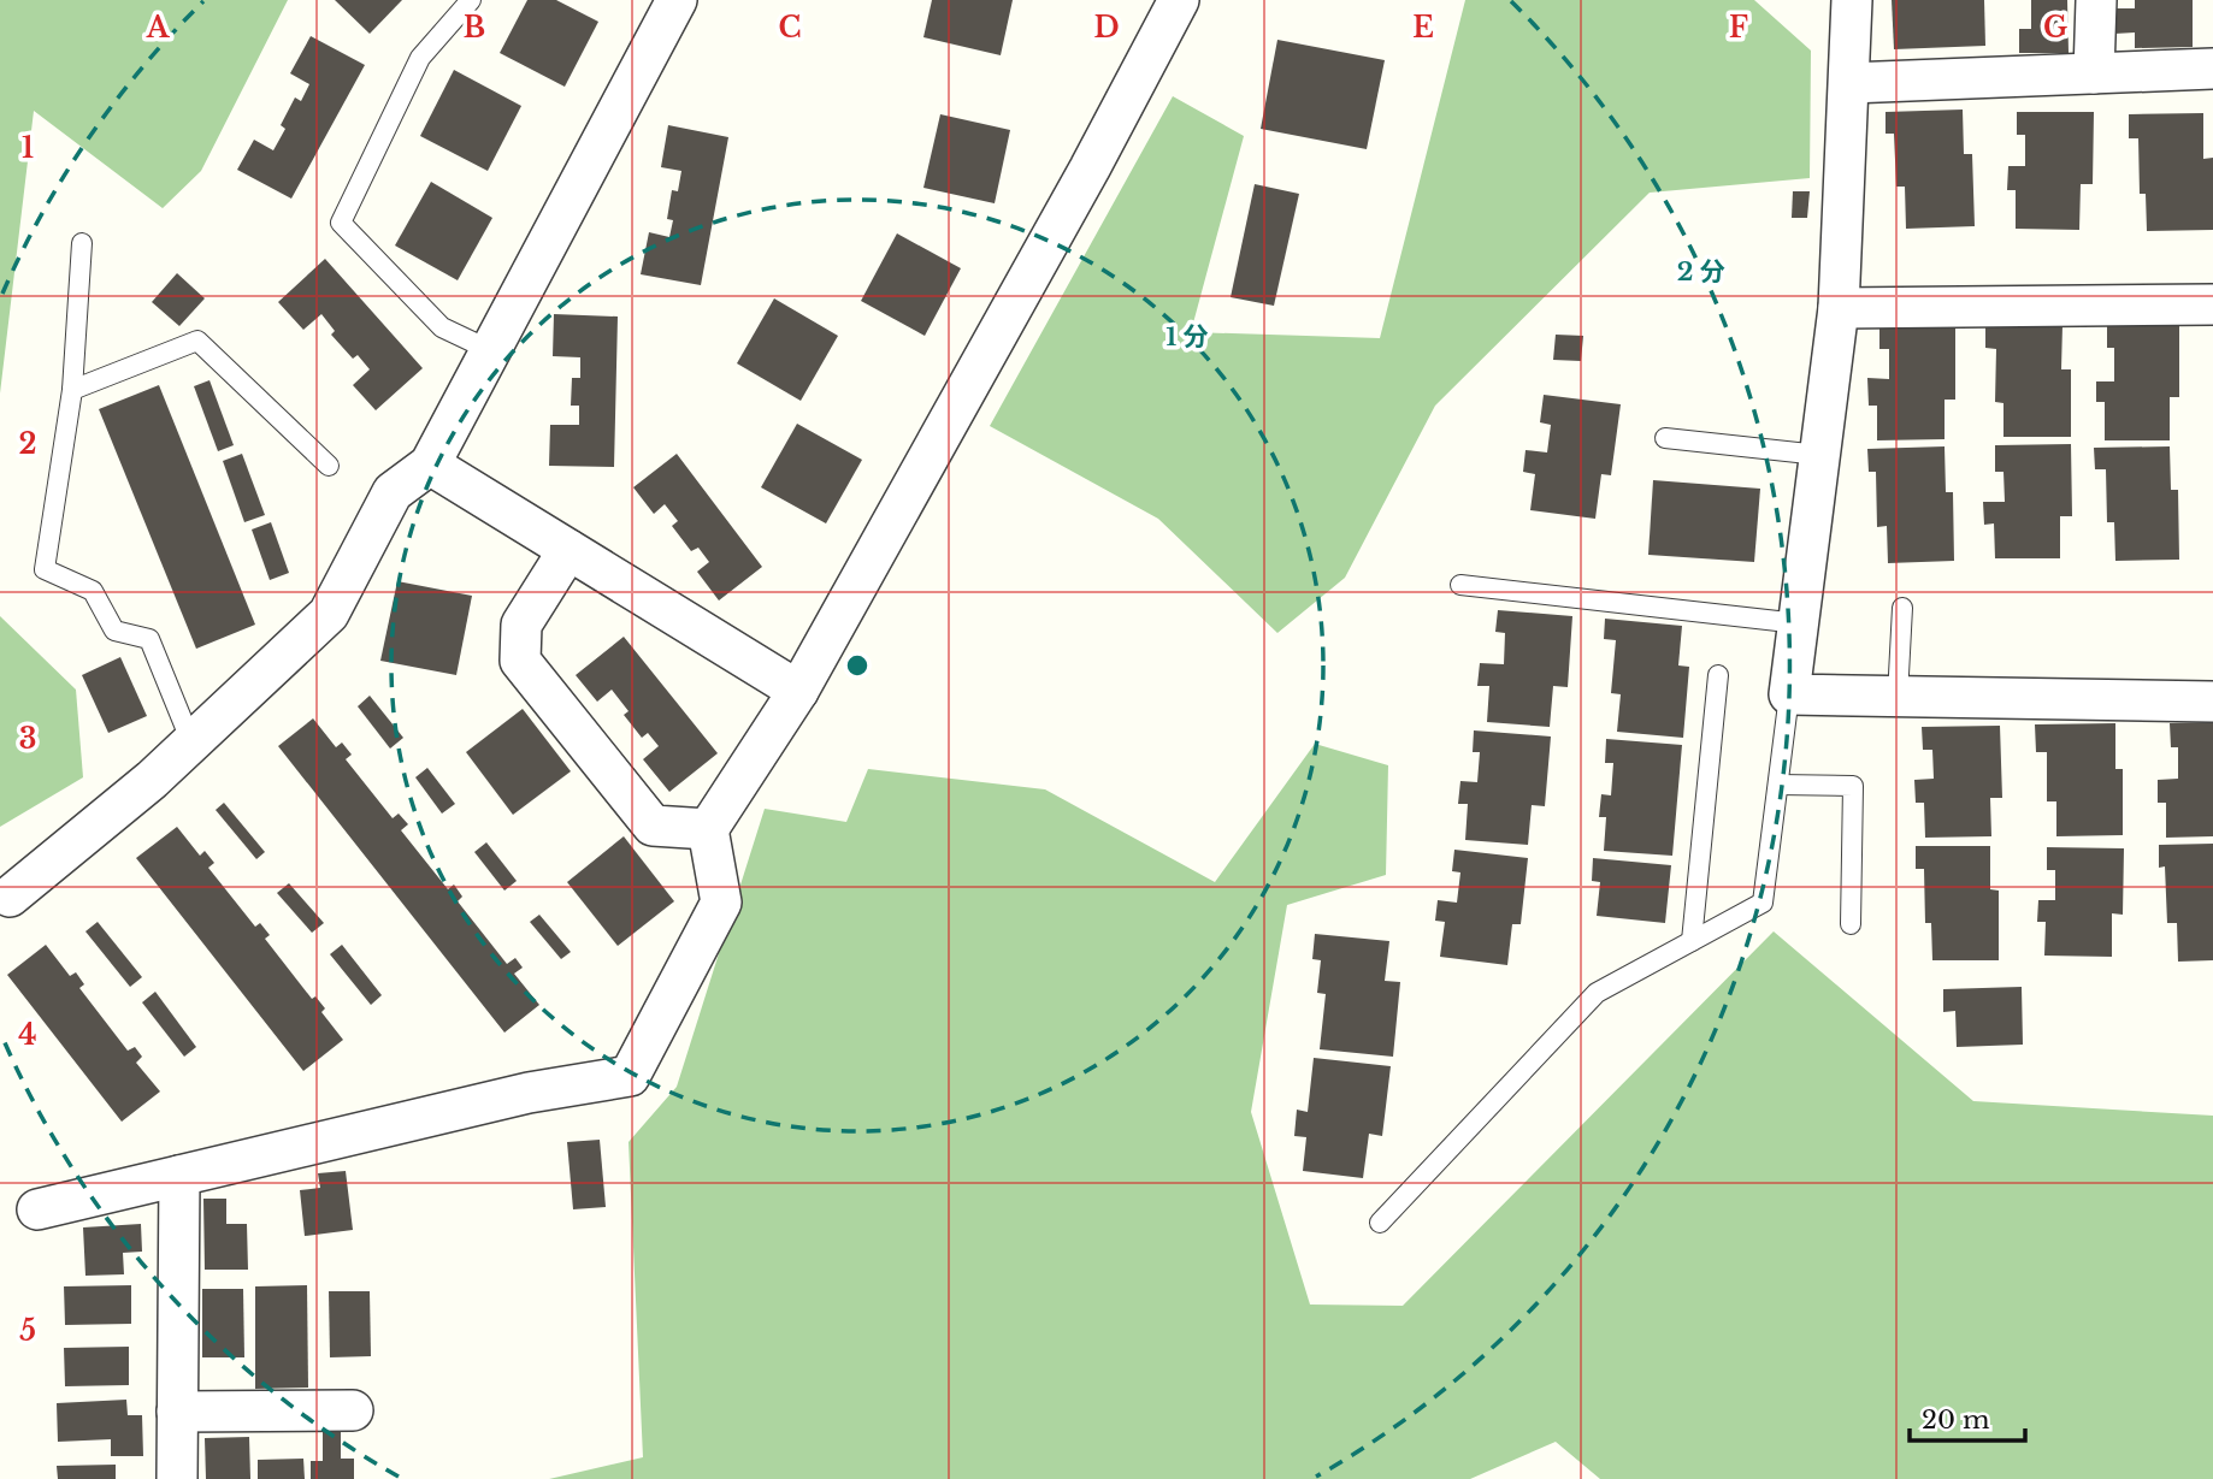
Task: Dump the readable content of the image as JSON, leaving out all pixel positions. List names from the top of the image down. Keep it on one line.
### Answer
{"scale_bar":"20 m","grid":{"columns":["A","B","C","D","E","F","G"],"rows":["1","2","3","4","5"]},"rings":["2 分","1 分"]}
